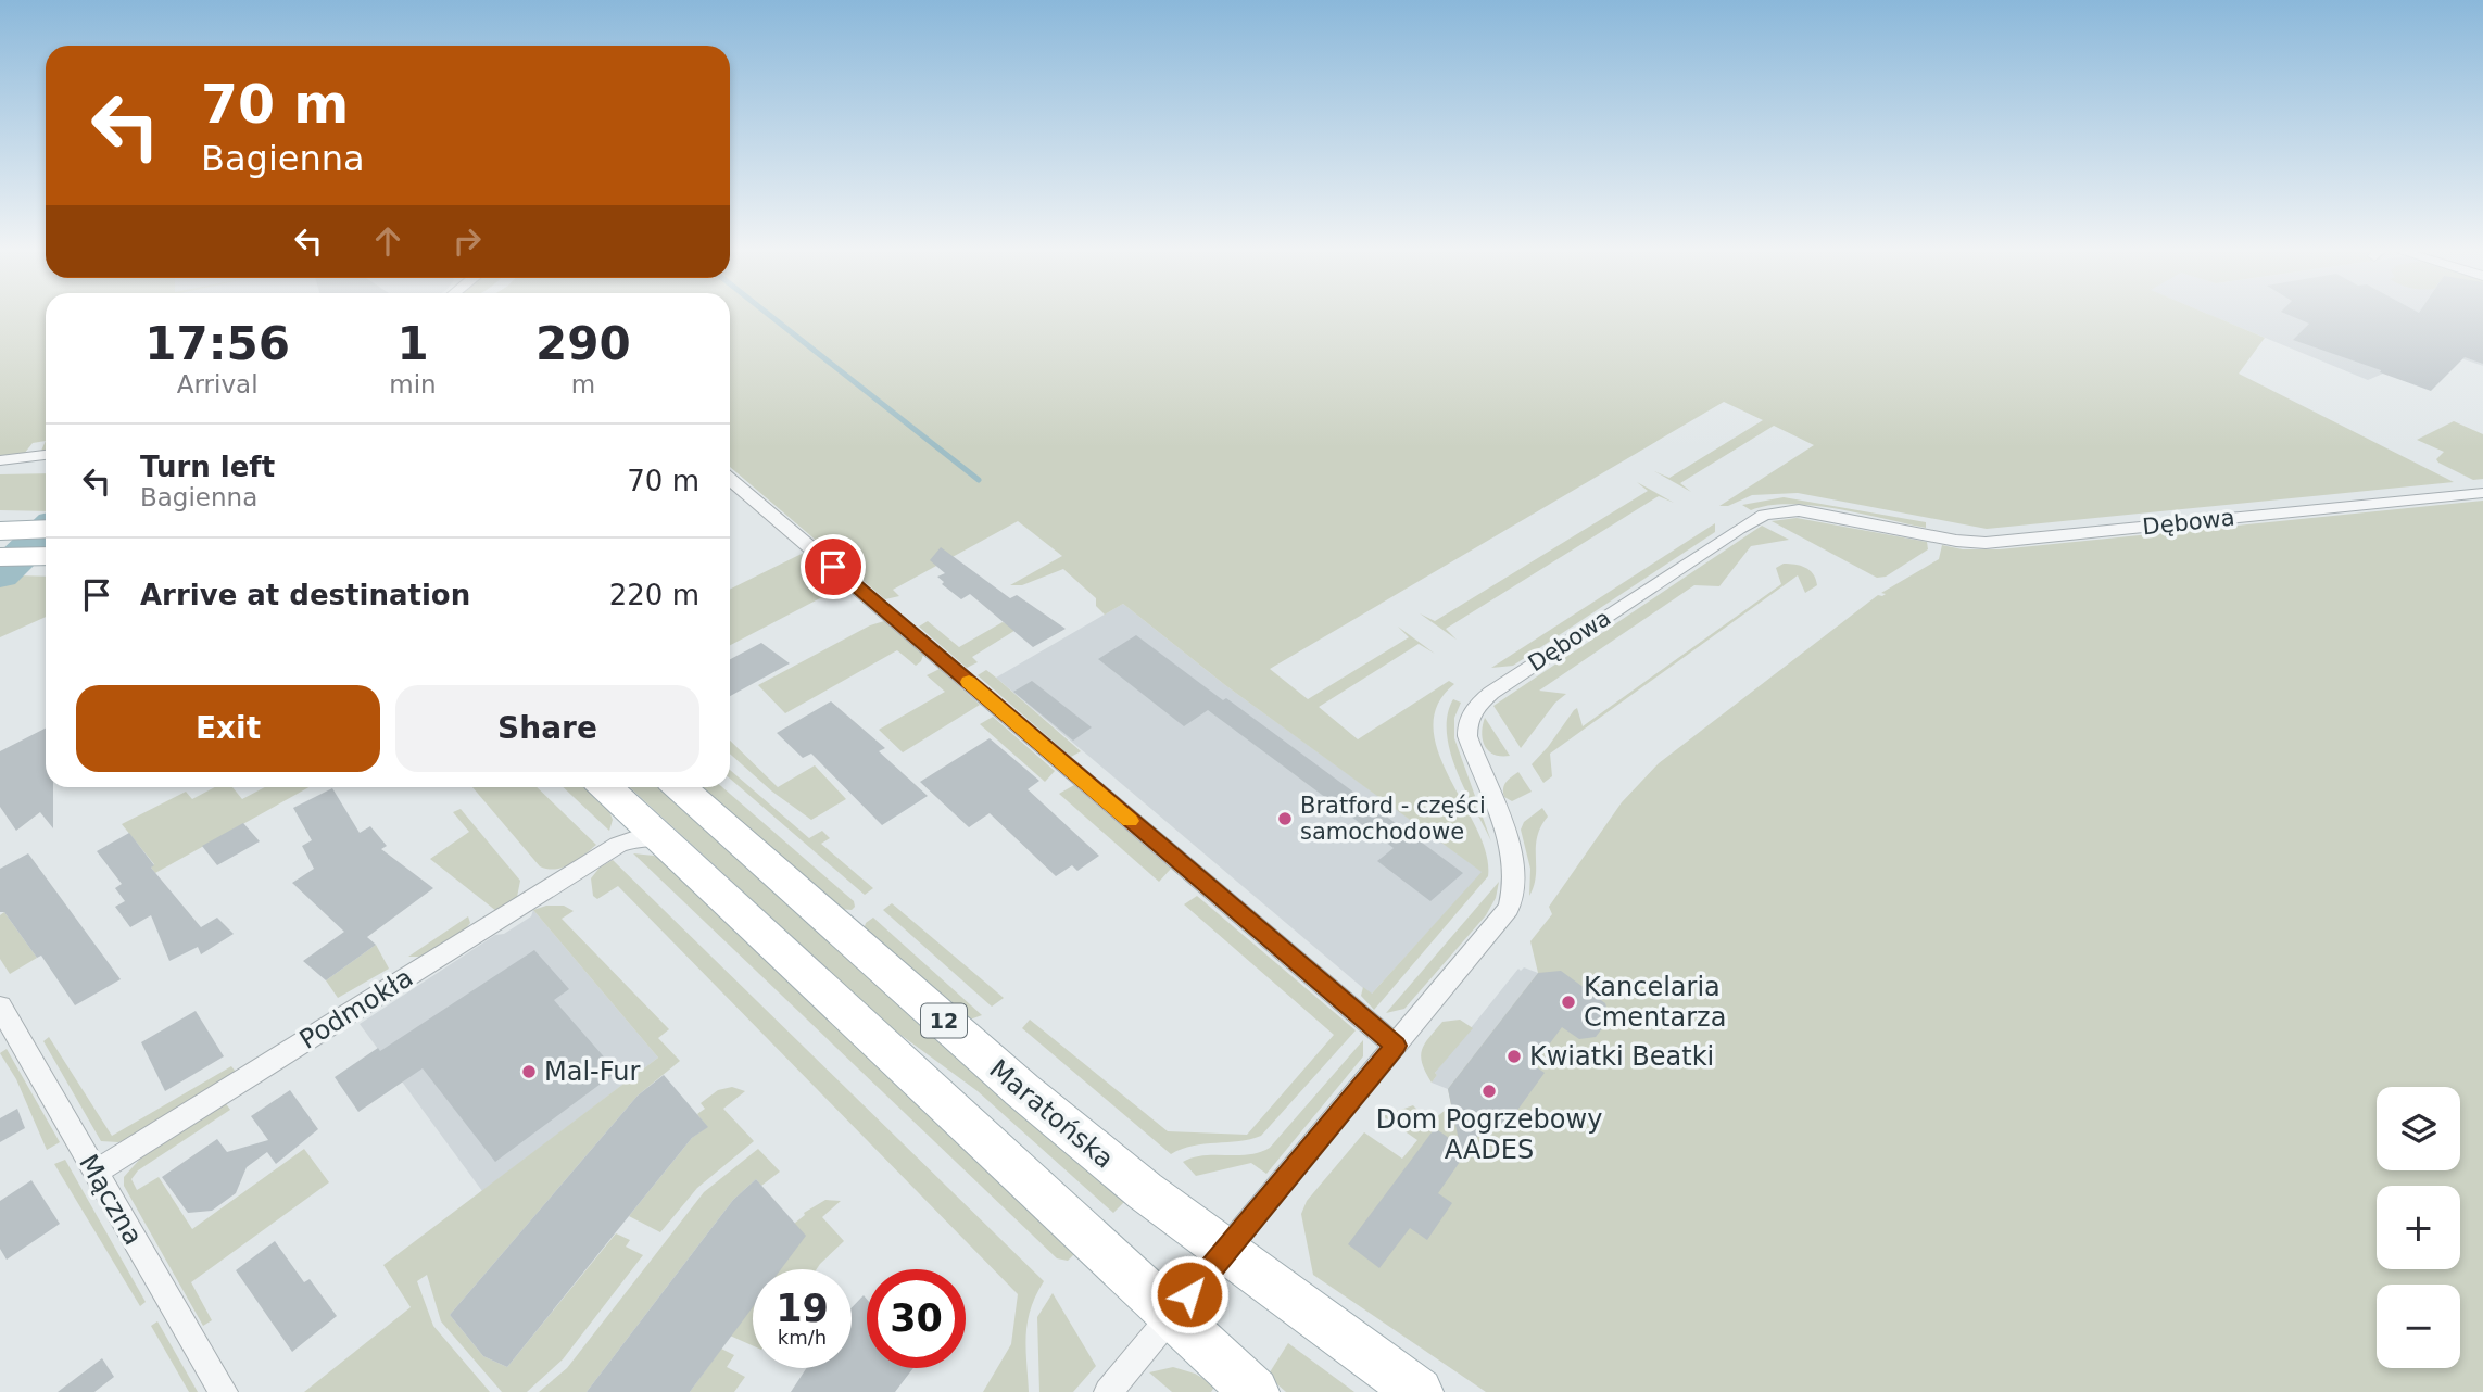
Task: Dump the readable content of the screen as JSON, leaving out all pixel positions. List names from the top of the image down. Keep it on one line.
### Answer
{"streets":{"main road":["12","Maratońska"],"street":["Dębowa","Podmokła","Mączna"]},"crossings":[["Dębowa","12"],["Dębowa","Maratońska"],["Podmokła","12"],["Podmokła","Mączna"]],"places":["Bratford - części samochodowe","Kancelaria Cmentarza","Kwiatki Beatki","Mal-Fur","Dom Pogrzebowy AADES"],"page":{"turn":["70 m","Bagienna"],"eta":["17:56","Arrival","1","min","290","m"],"list":[{"name":"Turn left","note":"Bagienna","value":"70 m"},{"name":"Arrive at destination","value":"220 m"}],"buttons":["Exit","Share"],"map_buttons":["+","−"],"speed":"19 km/h","limit":"30"}}
